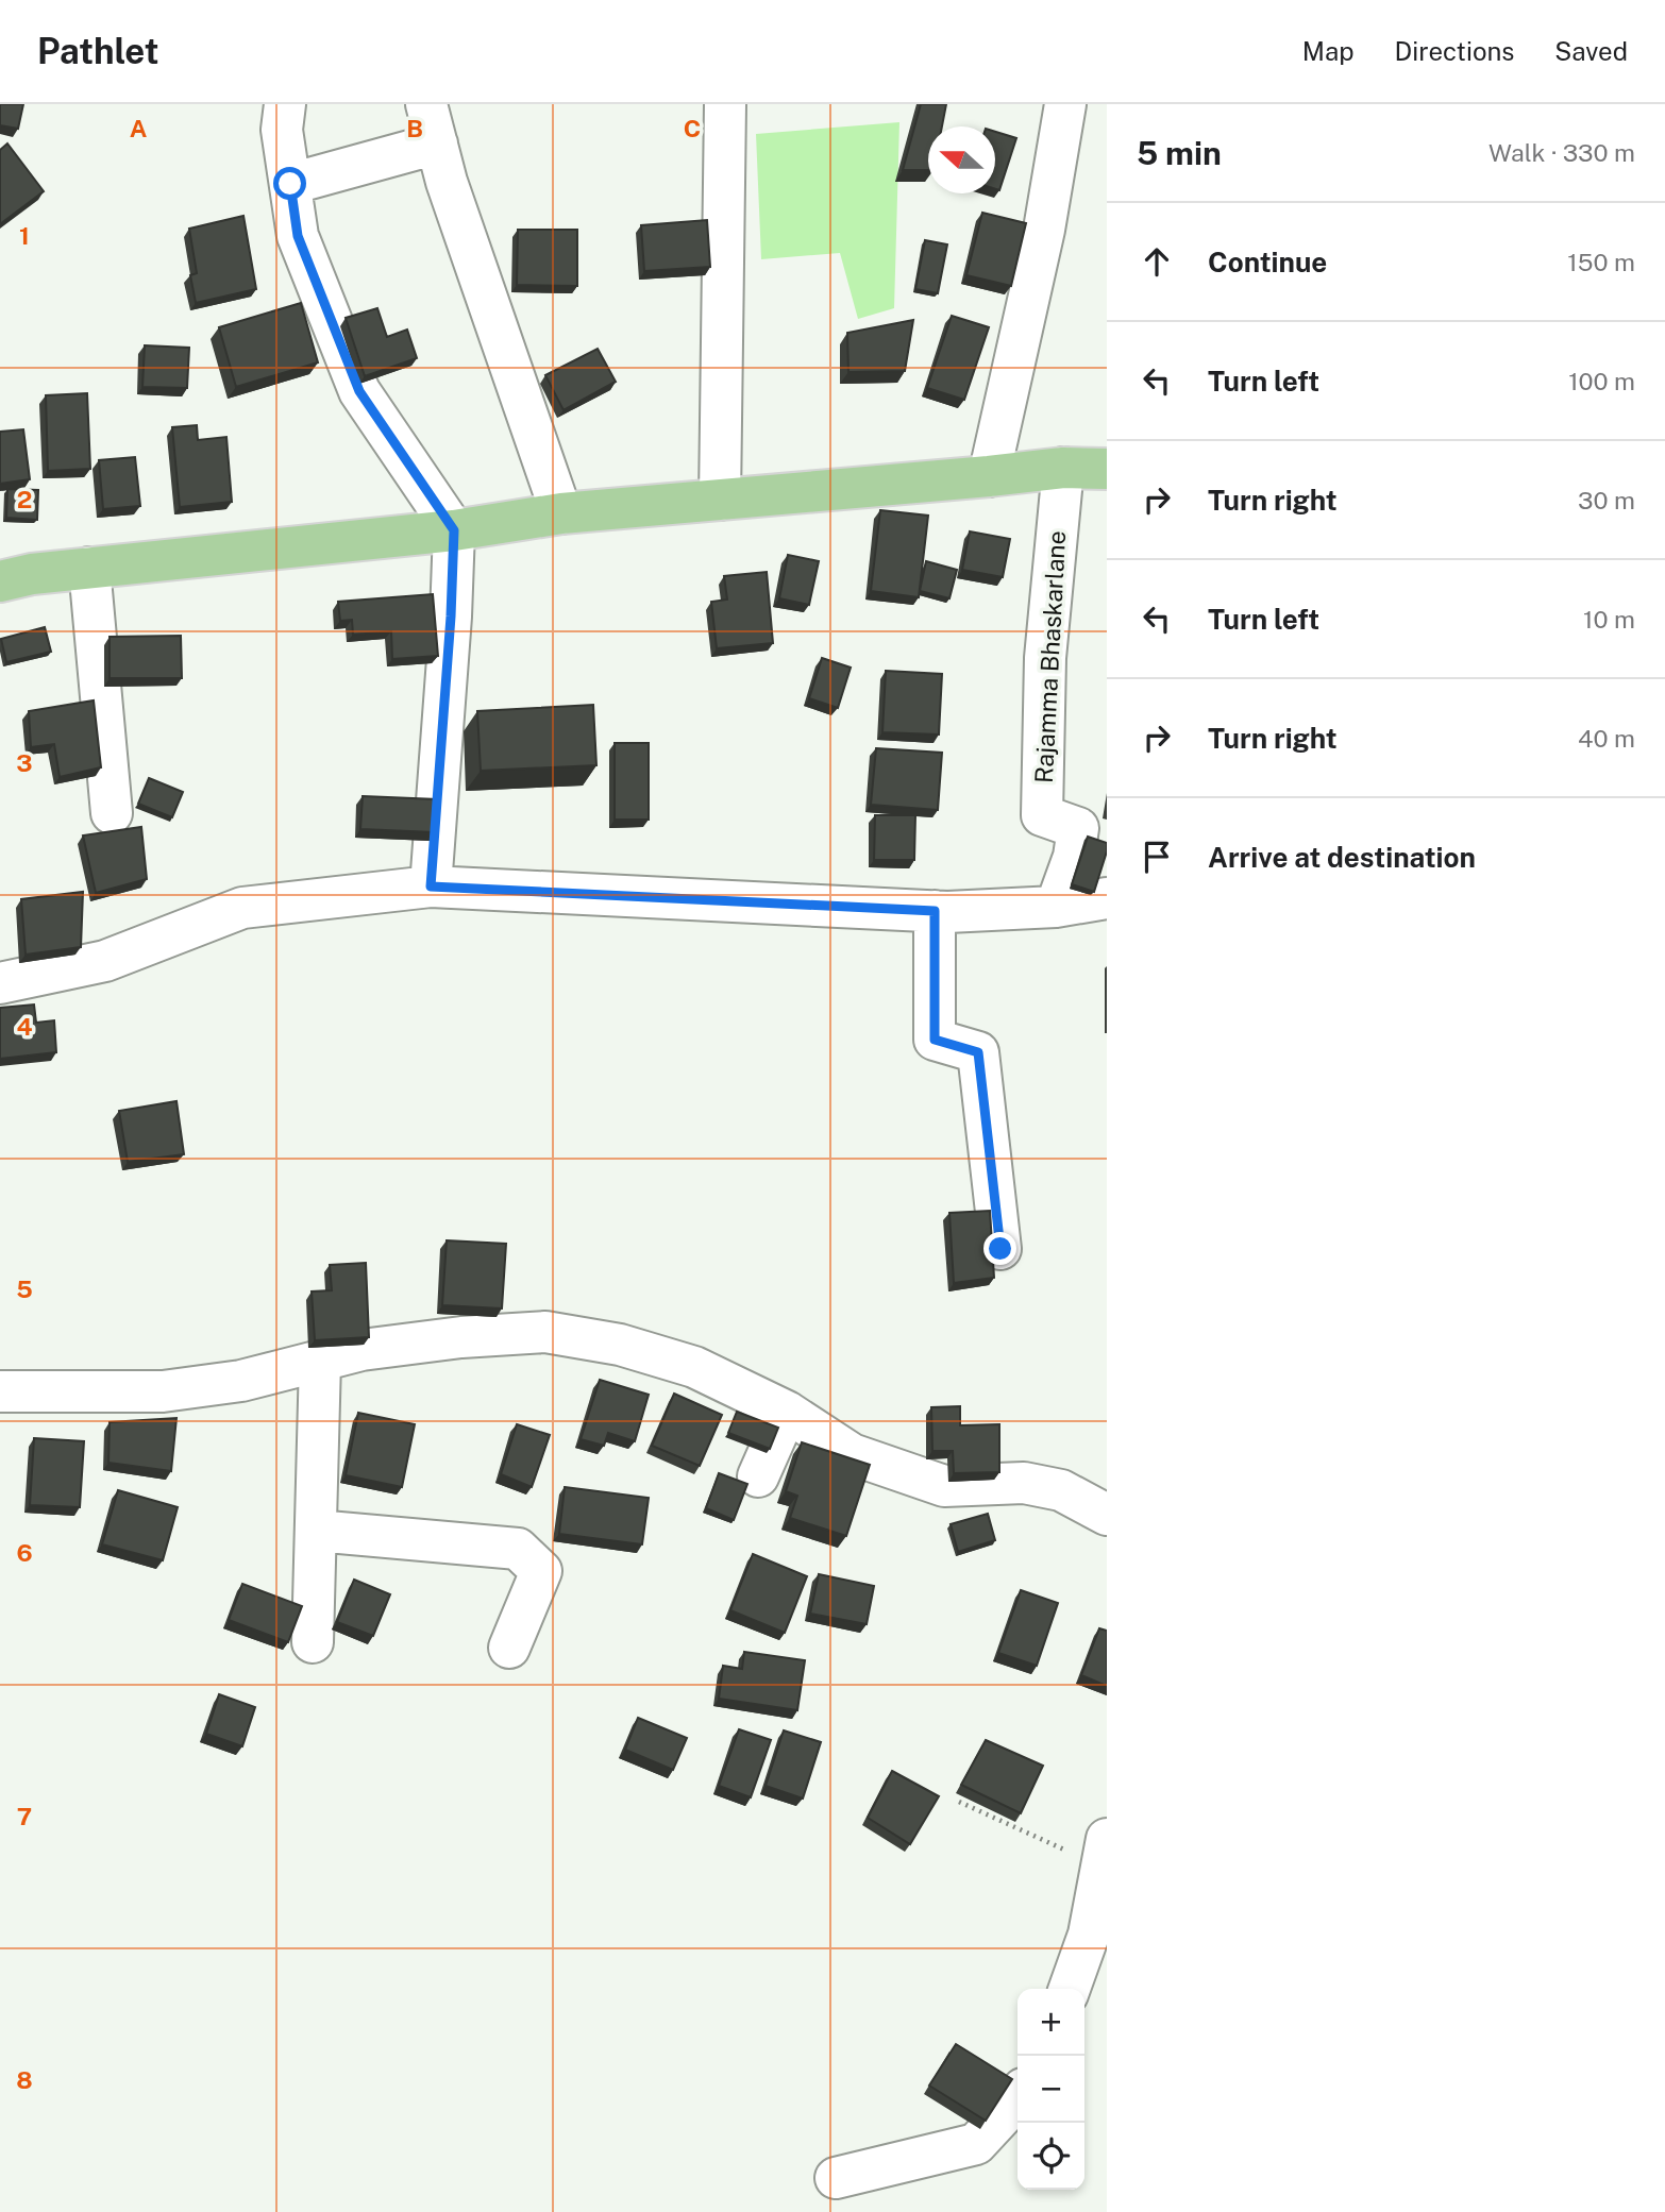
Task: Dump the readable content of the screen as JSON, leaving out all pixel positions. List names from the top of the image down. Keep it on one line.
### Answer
{"streets":{"street":["Rajamma Bhaskarlane"]},"north":"left","page":{"header":"Pathlet","nav":["Map","Directions","Saved"],"heading":["5 min","Walk · 330 m"],"list":[["Continue","150 m"],["Turn left","100 m"],["Turn right","30 m"],["Turn left","10 m"],["Turn right","40 m"],"Arrive at destination"],"map_buttons":["+","−"]},"grid":{"columns":["A","B","C"],"rows":["1","2","3","4","5","6","7","8"]}}
